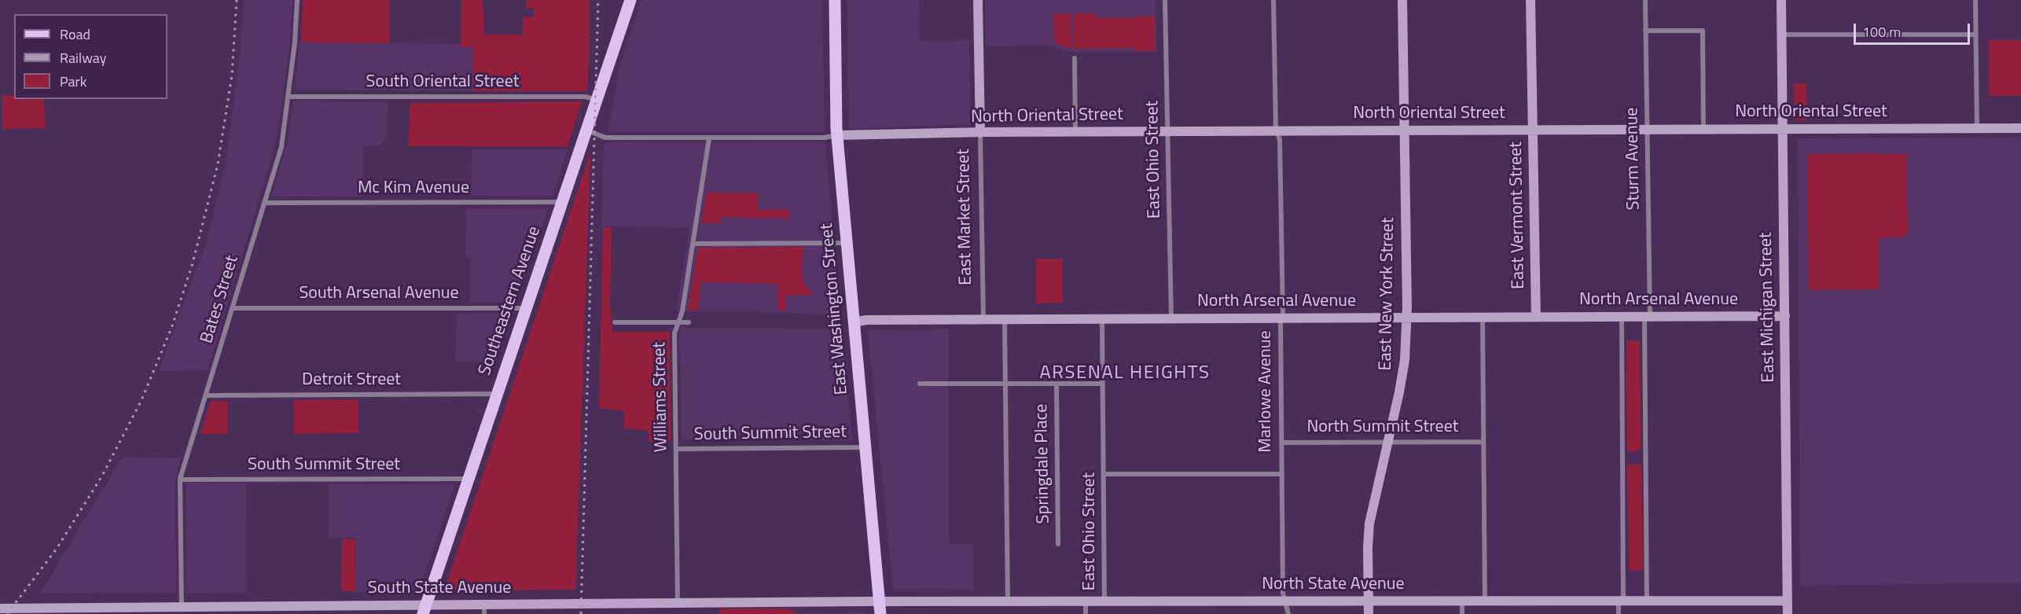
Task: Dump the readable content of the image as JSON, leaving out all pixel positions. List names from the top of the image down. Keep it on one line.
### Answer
{"streets":{"main road":["Southeastern Avenue","East Washington Street"],"street":["South Oriental Street","North Oriental Street","Sturm Avenue","East Ohio Street","Mc Kim Avenue","East Vermont Street","East Market Street","South Arsenal Avenue","East New York Street","Bates Street","North Arsenal Avenue","East Michigan Street","Detroit Street","Marlowe Avenue","Williams Street","North Summit Street","South Summit Street","Springdale Place","North State Avenue","South State Avenue"]},"crossings":[["South Oriental Street","Bates Street"],["South Oriental Street","Southeastern Avenue"],["North Oriental Street","Sturm Avenue"],["North Oriental Street","East Ohio Street"],["North Oriental Street","East Vermont Street"],["North Oriental Street","East Market Street"],["North Oriental Street","East New York Street"],["North Oriental Street","East Michigan Street"],["North Oriental Street","East Washington Street"],["North Oriental Street","Marlowe Avenue"],["Sturm Avenue","North Arsenal Avenue"],["Sturm Avenue","North State Avenue"],["East Ohio Street","North Arsenal Avenue"],["East Ohio Street","North State Avenue"],["Mc Kim Avenue","Bates Street"],["Mc Kim Avenue","Southeastern Avenue"],["East Vermont Street","North Arsenal Avenue"],["East Market Street","North Arsenal Avenue"],["South Arsenal Avenue","Bates Street"],["South Arsenal Avenue","Southeastern Avenue"],["East New York Street","North Arsenal Avenue"],["East New York Street","North Summit Street"],["East New York Street","North State Avenue"],["Bates Street","Detroit Street"],["Bates Street","South Summit Street"],["Bates Street","South State Avenue"],["North Arsenal Avenue","East Michigan Street"],["North Arsenal Avenue","East Washington Street"],["North Arsenal Avenue","Marlowe Avenue"],["Southeastern Avenue","Detroit Street"],["Southeastern Avenue","South Summit Street"],["Southeastern Avenue","South State Avenue"],["East Michigan Street","North State Avenue"],["East Washington Street","South Summit Street"],["East Washington Street","North State Avenue"],["East Washington Street","South State Avenue"],["Marlowe Avenue","North Summit Street"],["Marlowe Avenue","North State Avenue"],["Williams Street","South Summit Street"],["Williams Street","South State Avenue"],["North State Avenue","South State Avenue"]],"districts":["ARSENAL HEIGHTS"],"legend":["Road","Railway","Park"],"scale_bar":"100 m"}
